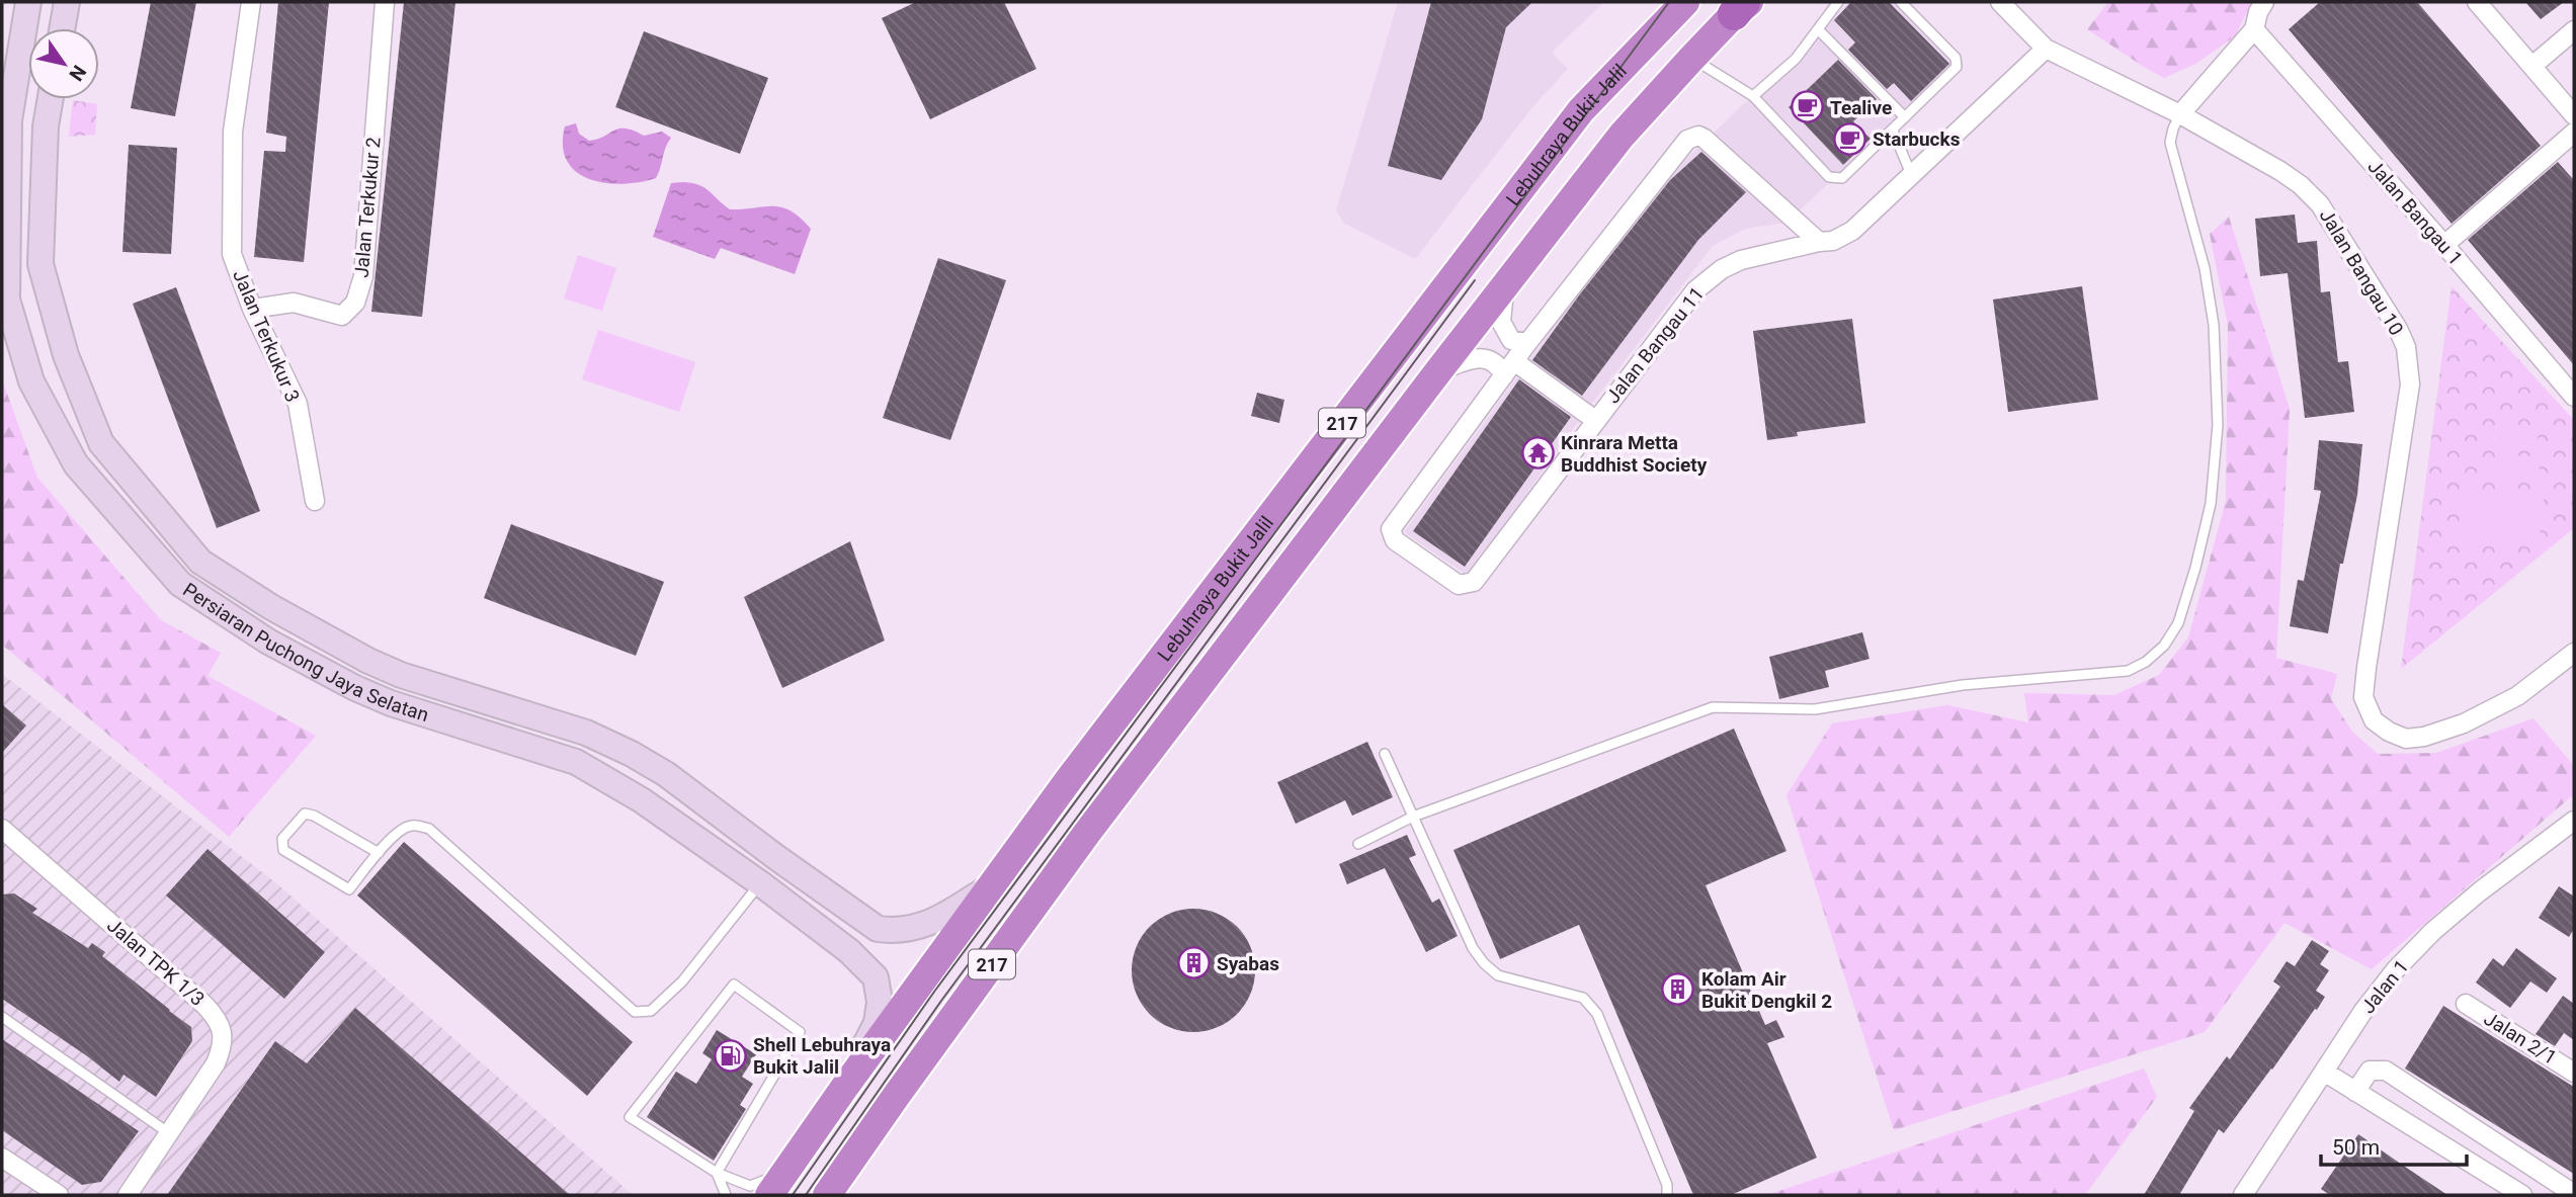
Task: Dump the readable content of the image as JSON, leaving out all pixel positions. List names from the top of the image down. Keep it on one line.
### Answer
{"streets":{"highway":["Lebuhraya Bukit Jalil","217"],"main road":["Persiaran Puchong Jaya Selatan"],"street":["Jalan Terkukur 2","Jalan Bangau 1","Jalan Bangau 10","Jalan Terkukur 3","Jalan Bangau 11","Jalan TPK 1/3","Jalan 1","Jalan 2/1"]},"crossings":[["Lebuhraya Bukit Jalil","Persiaran Puchong Jaya Selatan"],["Jalan Terkukur 2","Jalan Terkukur 3"]],"places":{"cafe":["Tealive","Starbucks"],"temple":["Kinrara Metta Buddhist Society"],"building":["Syabas","Kolam Air Bukit Dengkil 2"],"fuel station":["Shell Lebuhraya Bukit Jalil"]},"scale_bar":"50 m","north":"bottom right"}
